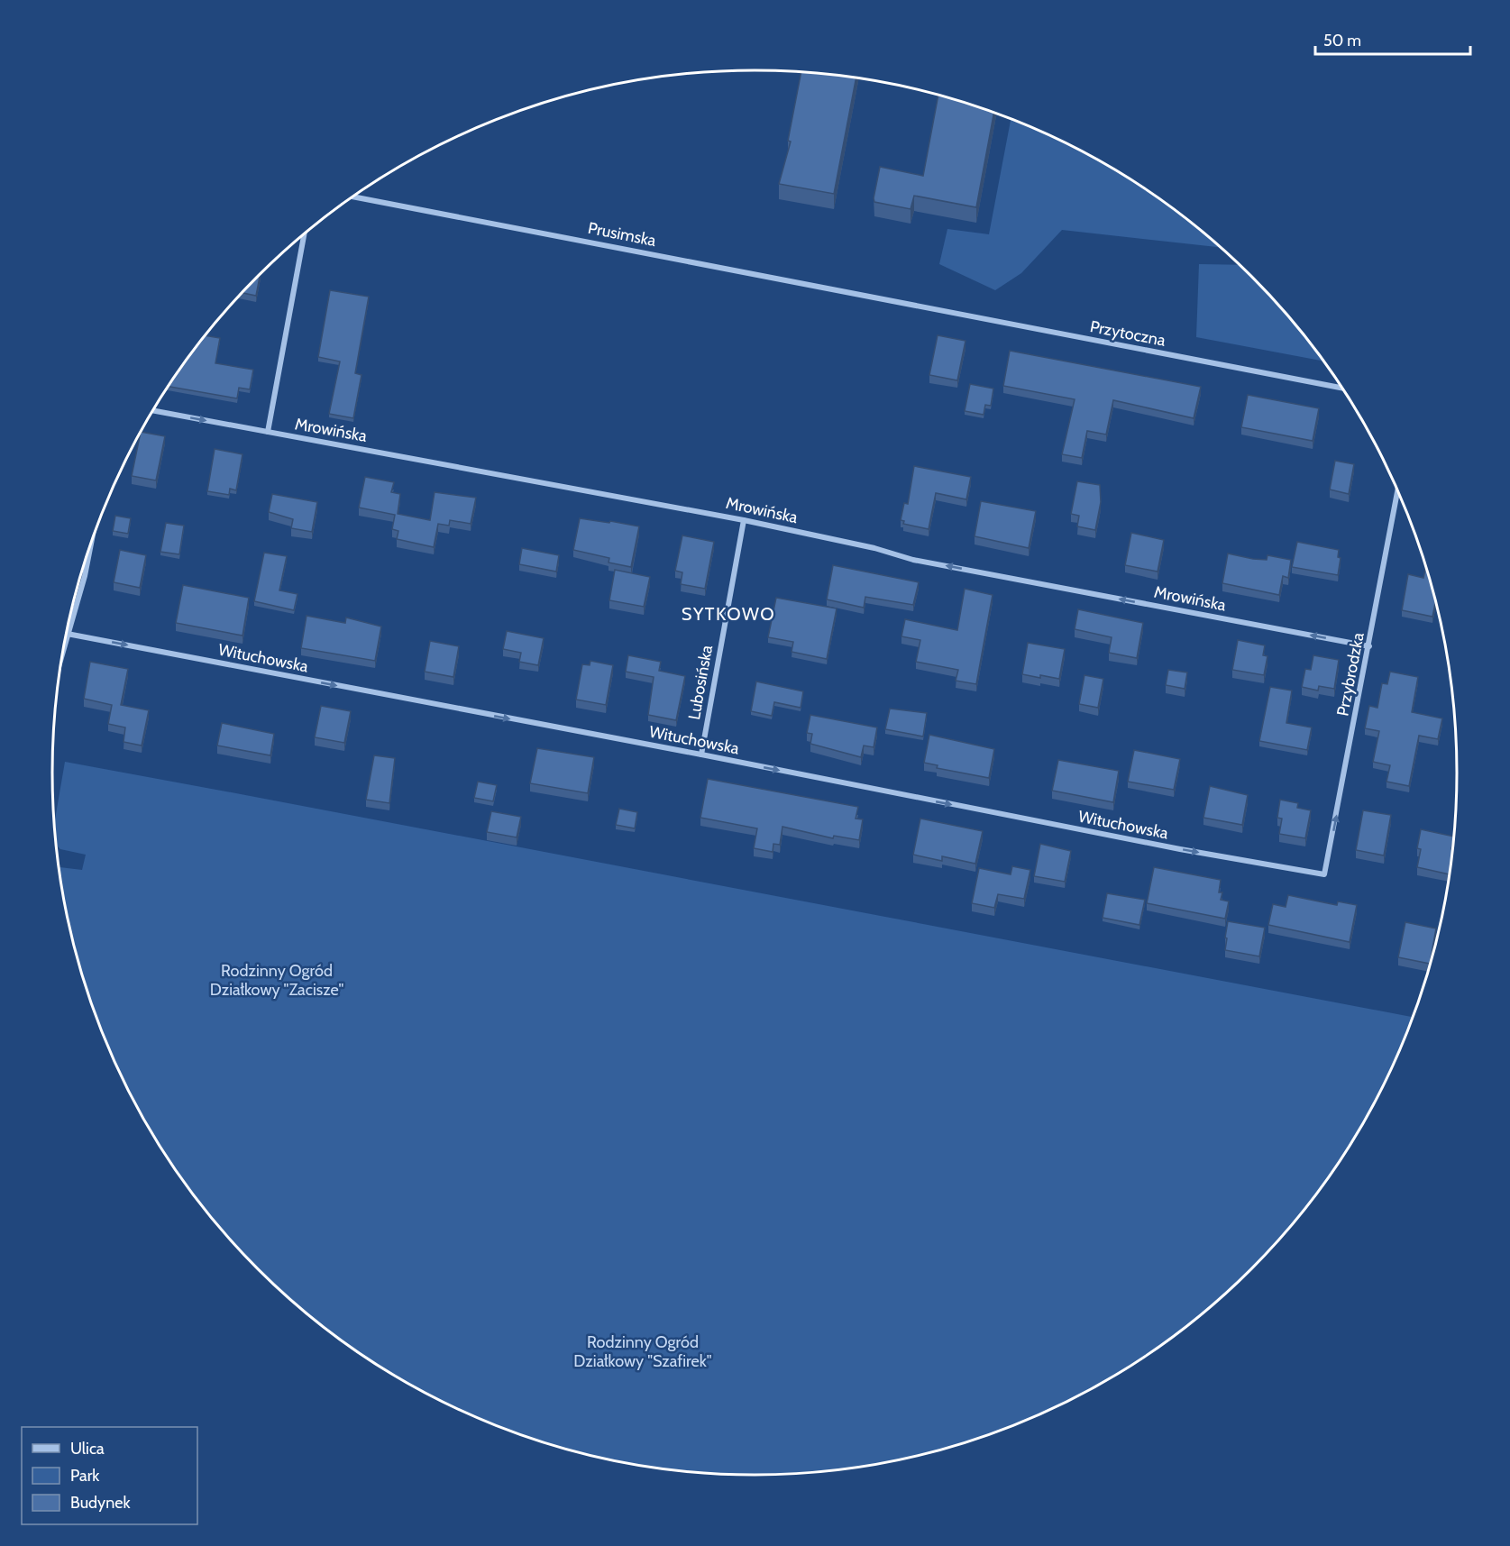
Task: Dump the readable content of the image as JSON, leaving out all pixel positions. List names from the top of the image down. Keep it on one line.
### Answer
{"streets":{"street":["Prusimska","Przytoczna","Mrowińska","Wituchowska","Przybrodzka","Lubosińska"]},"crossings":[["Prusimska","Przytoczna"],["Mrowińska","Przybrodzka"],["Mrowińska","Lubosińska"],["Wituchowska","Przybrodzka"],["Wituchowska","Lubosińska"]],"one_way":["Wituchowska","Przybrodzka"],"districts":["SYTKOWO"],"parks":["Rodzinny Ogród Działkowy \"Zacisze\"","Rodzinny Ogród Działkowy \"Szafirek\""],"legend":["Ulica","Park","Budynek"],"scale_bar":"50 m"}
